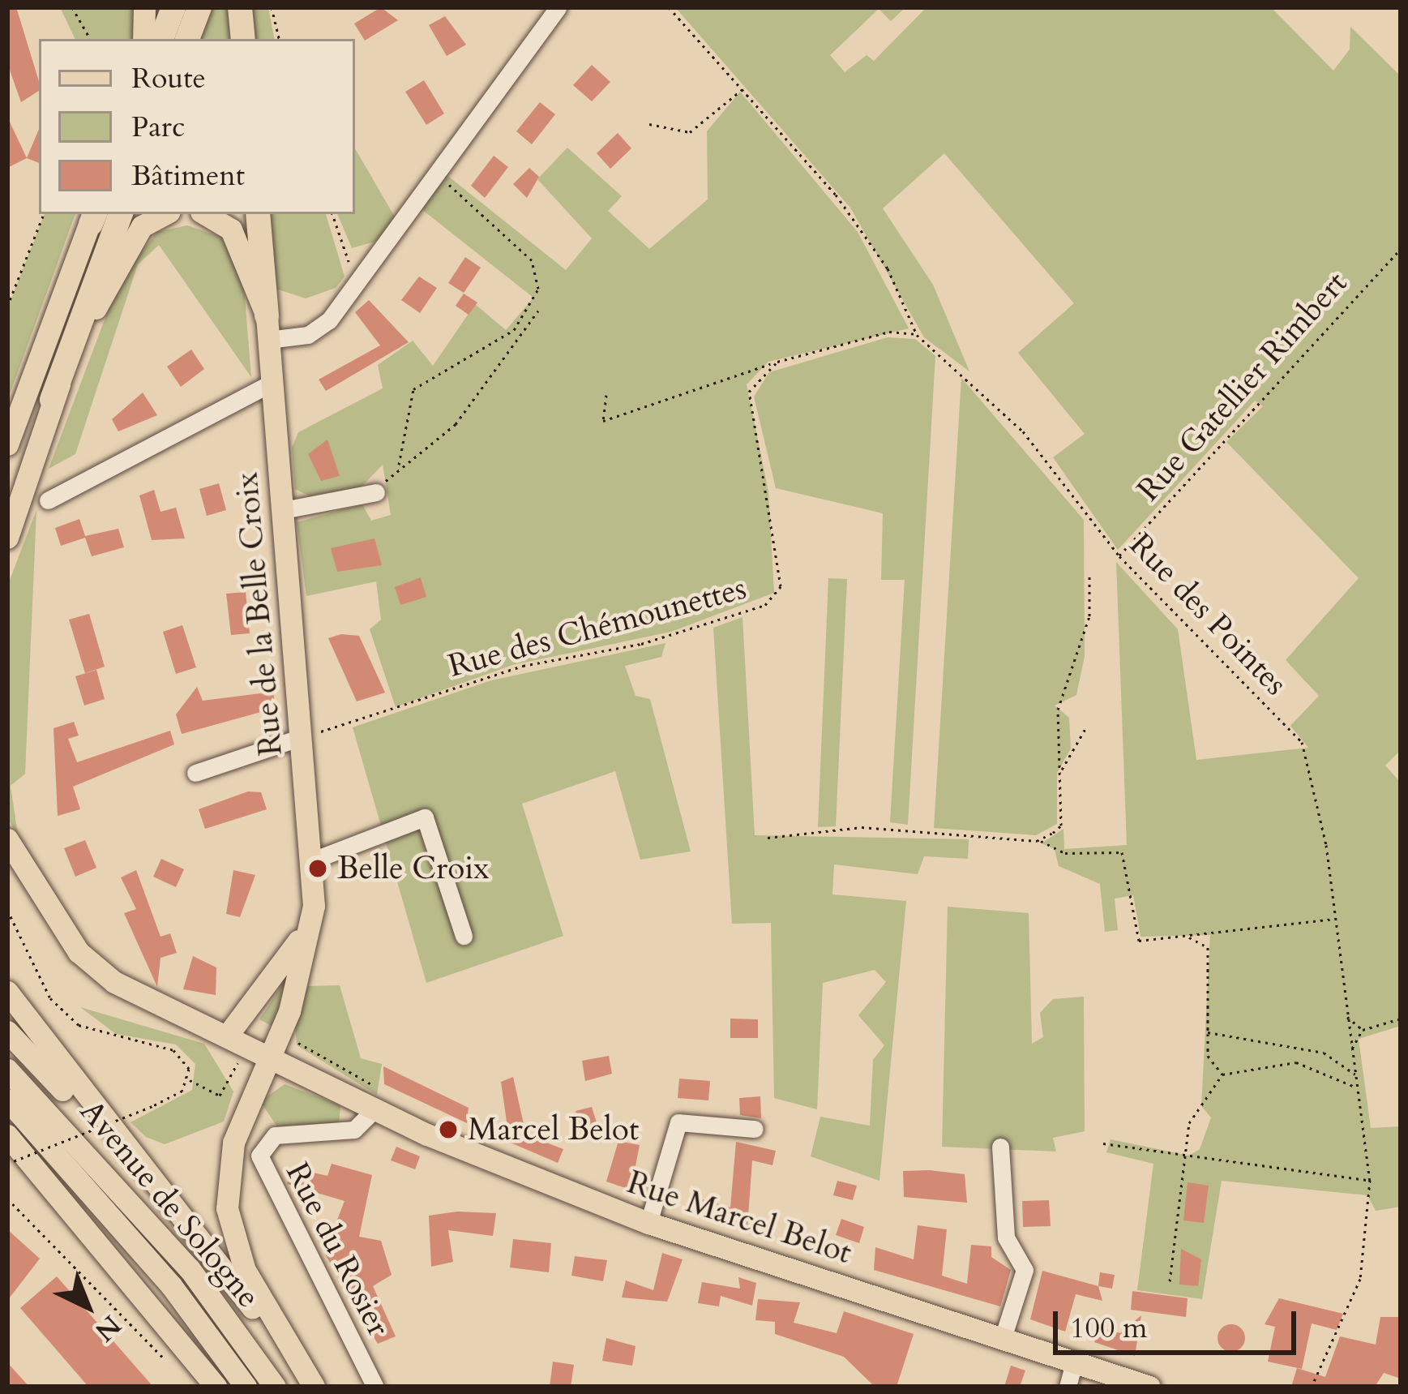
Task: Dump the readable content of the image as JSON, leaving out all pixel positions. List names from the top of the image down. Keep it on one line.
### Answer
{"streets":{"main road":["Rue de la Belle Croix","Avenue de Sologne","Rue Marcel Belot"],"street":["Rue du Rosier"],"path":["Rue Gatellier Rimbert","Rue des Pointes","Rue des Chémounettes"]},"crossings":[["Rue Gatellier Rimbert","Rue des Pointes"],["Rue de la Belle Croix","Rue des Chémounettes"],["Rue de la Belle Croix","Rue Marcel Belot"],["Rue Marcel Belot","Rue du Rosier"]],"places":["Belle Croix","Marcel Belot"],"legend":["Route","Parc","Bâtiment"],"scale_bar":"100 m","north":"bottom right"}
